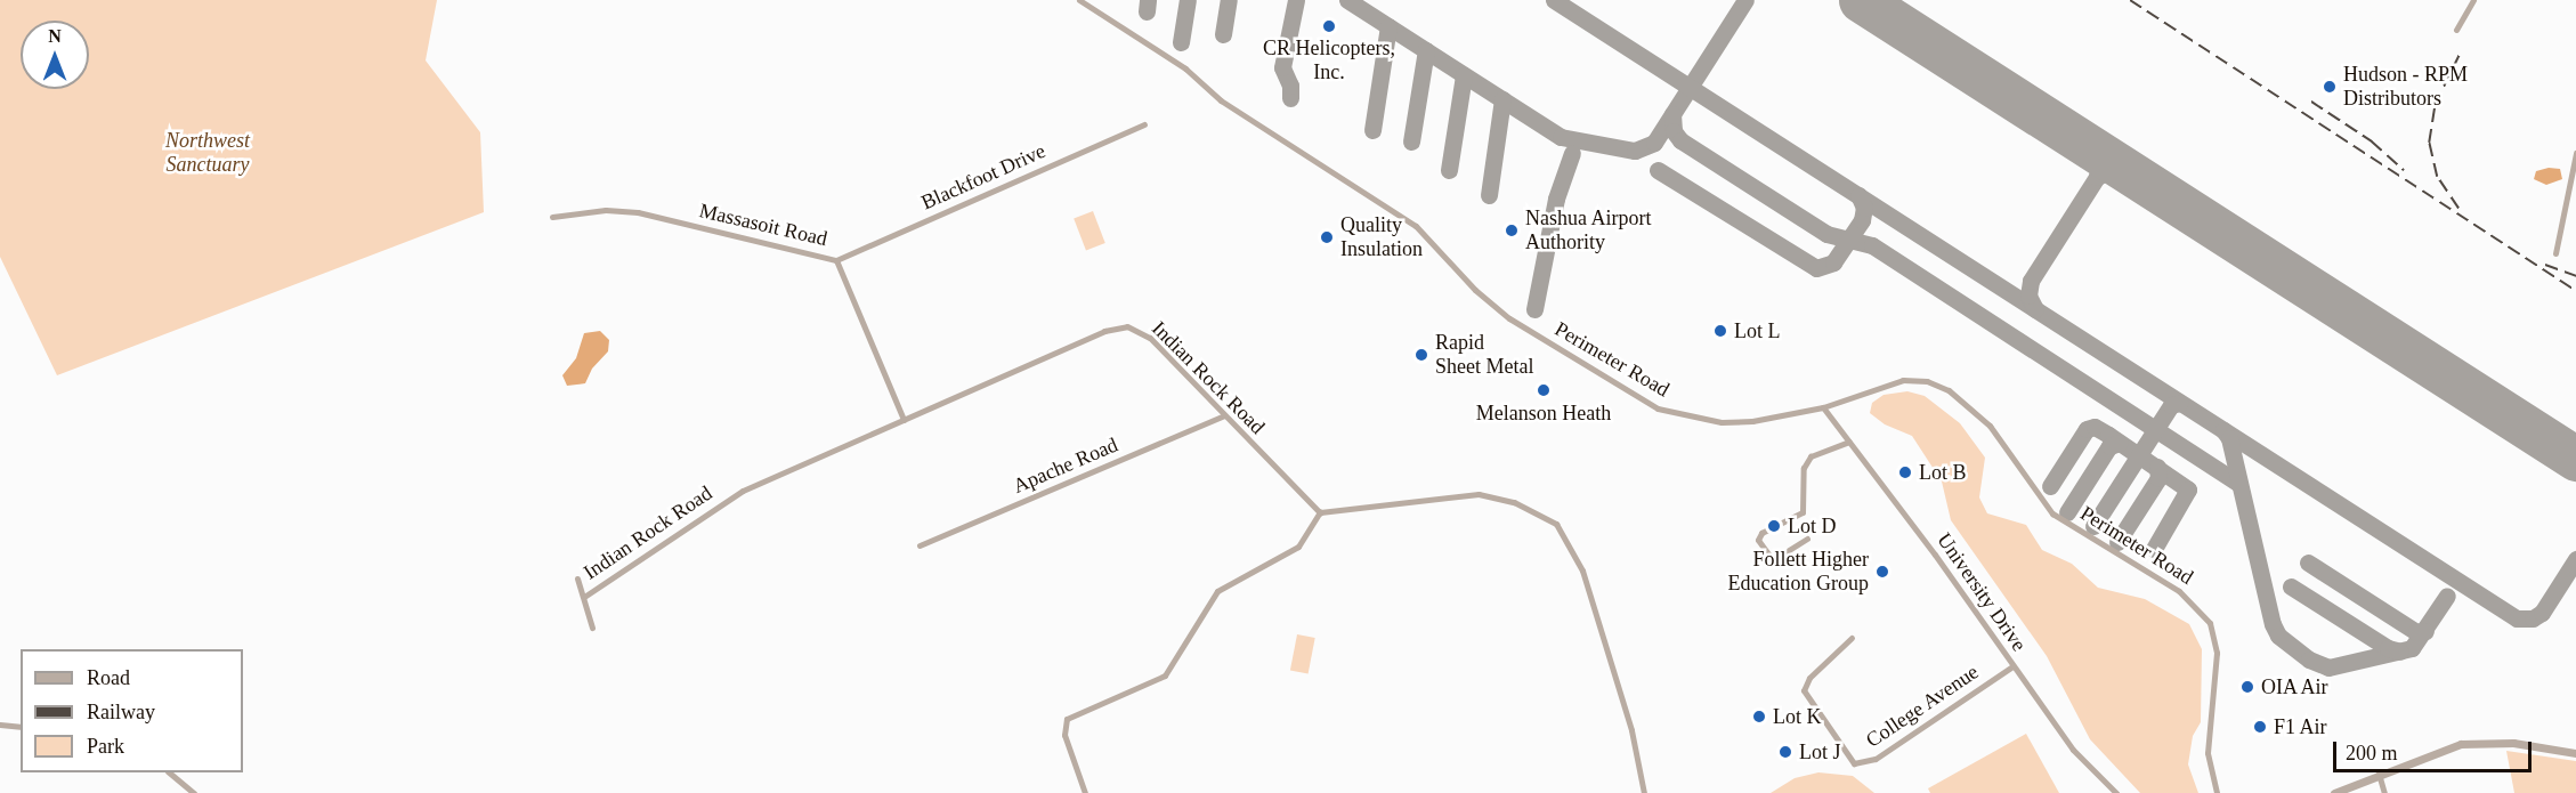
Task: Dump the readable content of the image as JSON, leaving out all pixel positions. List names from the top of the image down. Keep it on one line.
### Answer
{"streets":{"street":["Blackfoot Drive","Massasoit Road","Perimeter Road","Indian Rock Road","Apache Road","University Drive","College Avenue"]},"crossings":[["Blackfoot Drive","Massasoit Road"],["Massasoit Road","Indian Rock Road"],["Perimeter Road","University Drive"],["Indian Rock Road","Apache Road"],["University Drive","College Avenue"]],"parks":["Northwest Sanctuary"],"places":["CR Helicopters, Inc.","Hudson - RPM Distributors","Nashua Airport Authority","Quality Insulation","Lot L","Rapid Sheet Metal","Melanson Heath","Lot B","Lot D","Follett Higher Education Group","OIA Air","Lot K","F1 Air","Lot J"],"legend":["Road","Railway","Park"],"scale_bar":"200 m","north":"top"}
